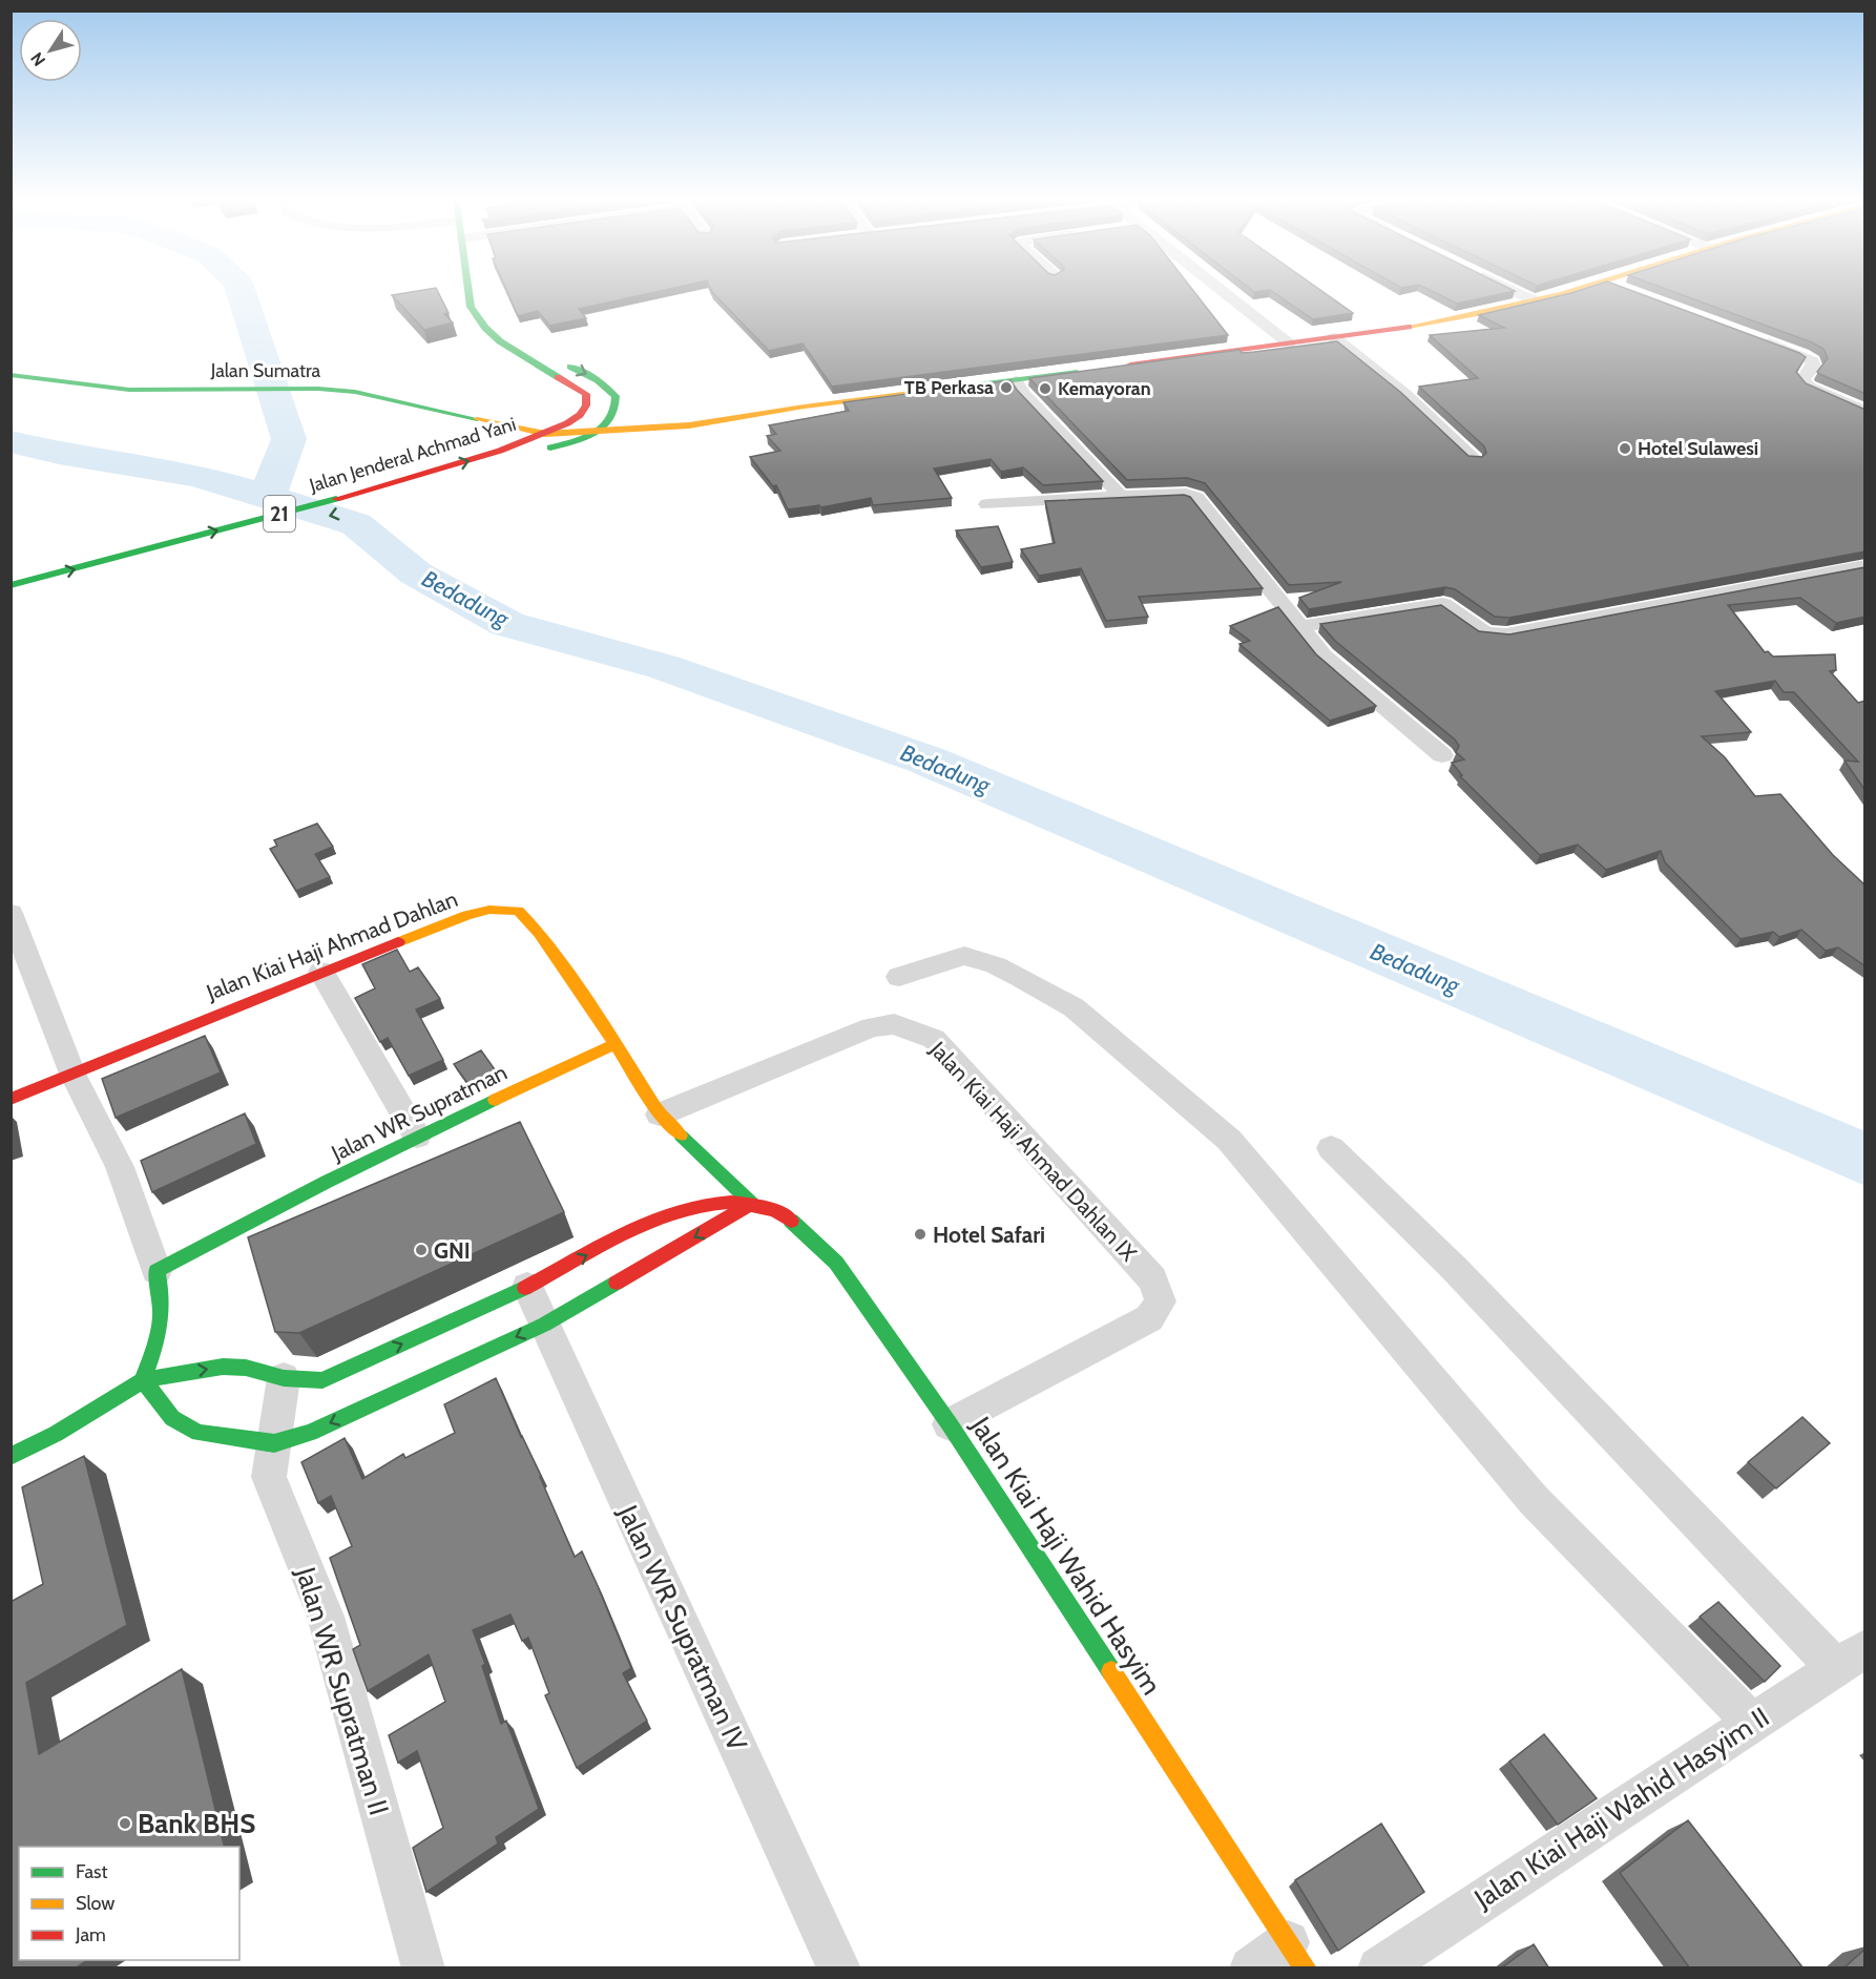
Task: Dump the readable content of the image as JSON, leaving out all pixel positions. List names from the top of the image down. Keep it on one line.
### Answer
{"streets":{"main road":["Jalan Sumatra","Jalan Jenderal Achmad Yani","21","Jalan Kiai Haji Ahmad Dahlan","Jalan WR Supratman","Jalan Kiai Haji Wahid Hasyim"],"street":["Jalan Kiai Haji Ahmad Dahlan IX","Jalan WR Supratman IV","Jalan WR Supratman II","Jalan Kiai Haji Wahid Hasyim II"]},"crossings":[["Jalan Jenderal Achmad Yani","21"],["Jalan Kiai Haji Ahmad Dahlan","Jalan WR Supratman"],["Jalan Kiai Haji Ahmad Dahlan IX","Jalan Kiai Haji Wahid Hasyim"]],"water":["Bedadung"],"places":["TB Perkasa","Kemayoran","Hotel Sulawesi","Hotel Safari","GNI","Bank BHS"],"legend":["Fast","Slow","Jam"],"north":"bottom left"}
